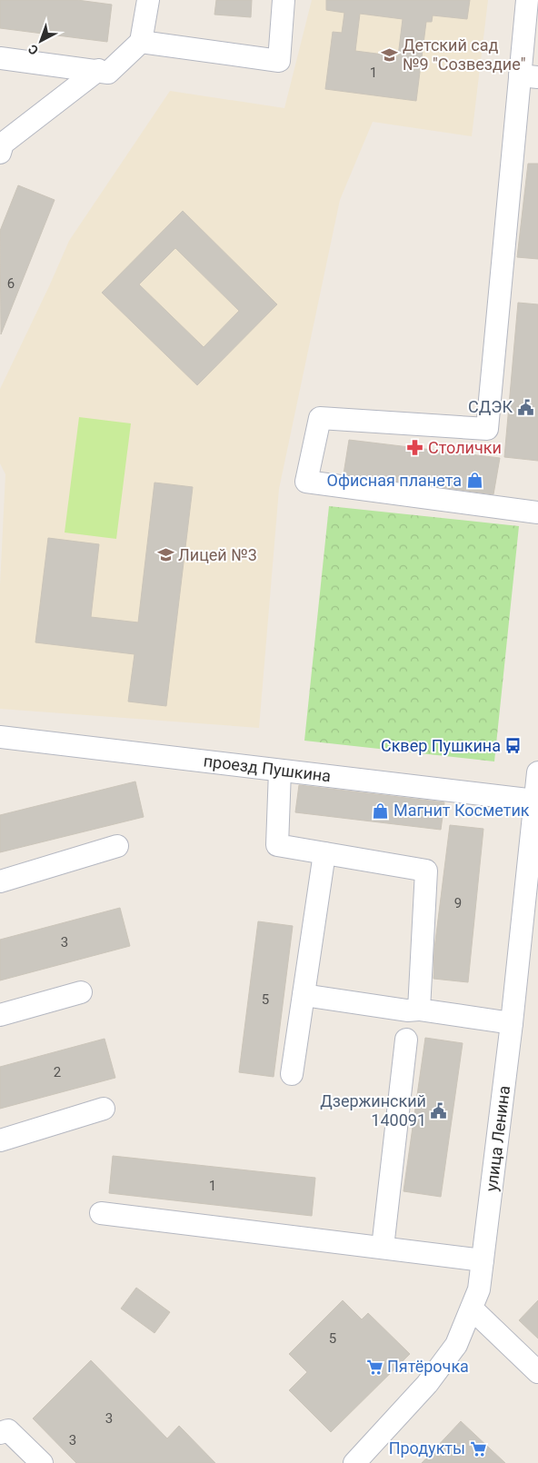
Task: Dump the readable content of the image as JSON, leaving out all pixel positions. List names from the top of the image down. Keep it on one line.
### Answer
{"streets":{"street":["проезд Пушкина","улица Ленина"]},"crossings":[["проезд Пушкина","улица Ленина"]],"places":{"school or university":["Детский сад №9 \"Созвездие\"","Лицей №3"],"public building":["СДЭК","Дзержинский 140091"],"pharmacy":["Столички"],"shop":["Офисная планета","Магнит Косметик"],"bus stop":["Сквер Пушкина"],"supermarket":["Пятёрочка","Продукты"]},"house_numbers":["1","6","9","3","5","2","1","5","3","3"],"north":"bottom left"}
